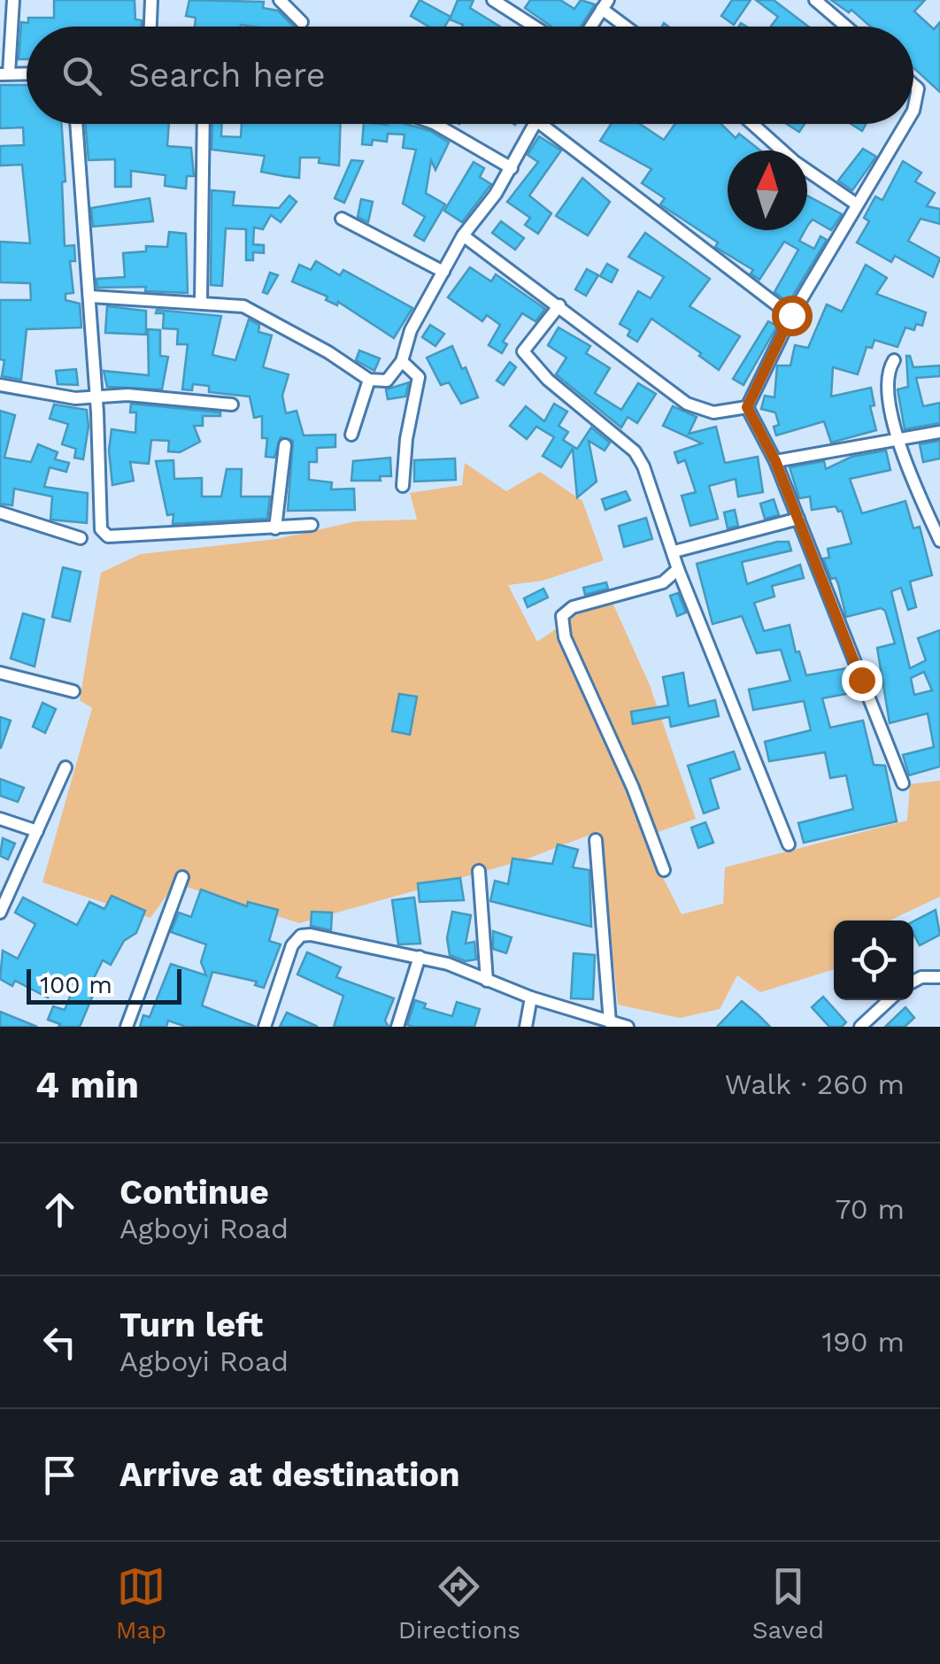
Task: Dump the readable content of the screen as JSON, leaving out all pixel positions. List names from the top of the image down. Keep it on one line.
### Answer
{"scale_bar":"100 m","north":"top","page":{"search":"Search here","scale":"100 m","heading":["4 min","Walk · 260 m"],"list":[["Continue","Agboyi Road","70 m"],["Turn left","Agboyi Road","190 m"],"Arrive at destination"],"nav":["Map","Directions","Saved"]}}
